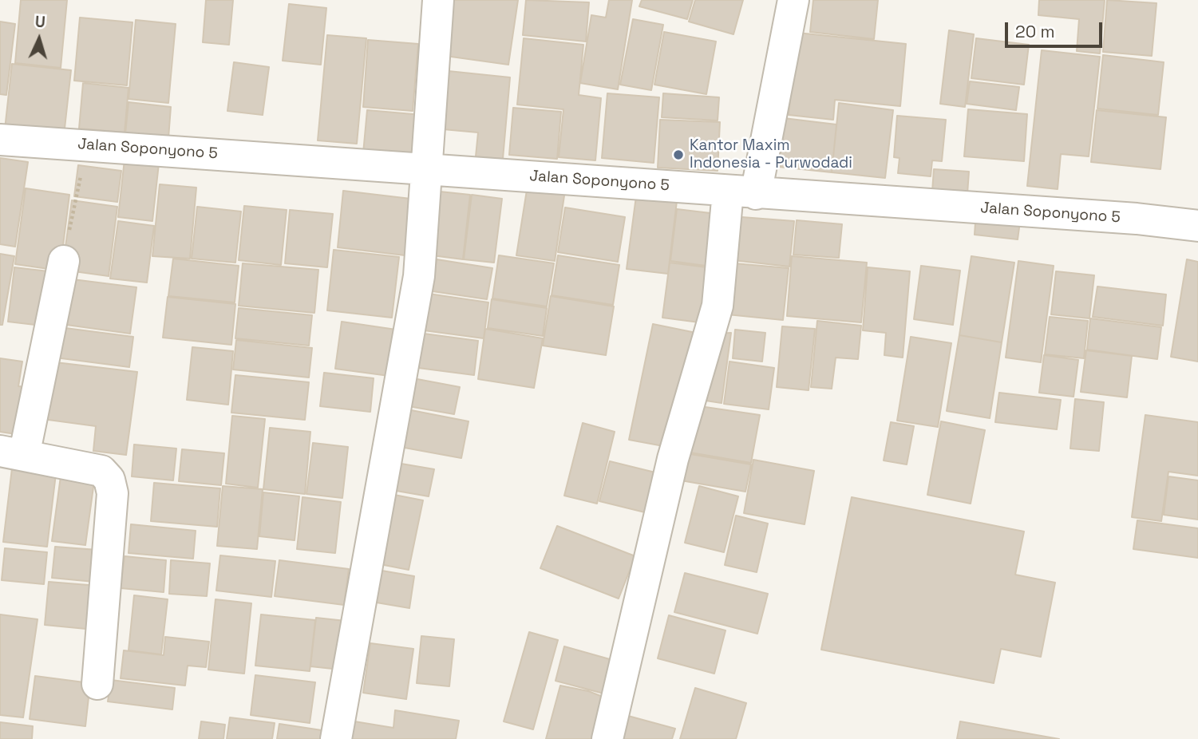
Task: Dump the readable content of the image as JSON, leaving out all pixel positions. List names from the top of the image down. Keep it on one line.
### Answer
{"streets":{"street":["Jalan Soponyono 5"]},"places":["Kantor Maxim Indonesia - Purwodadi"],"scale_bar":"20 m","north":"top"}
